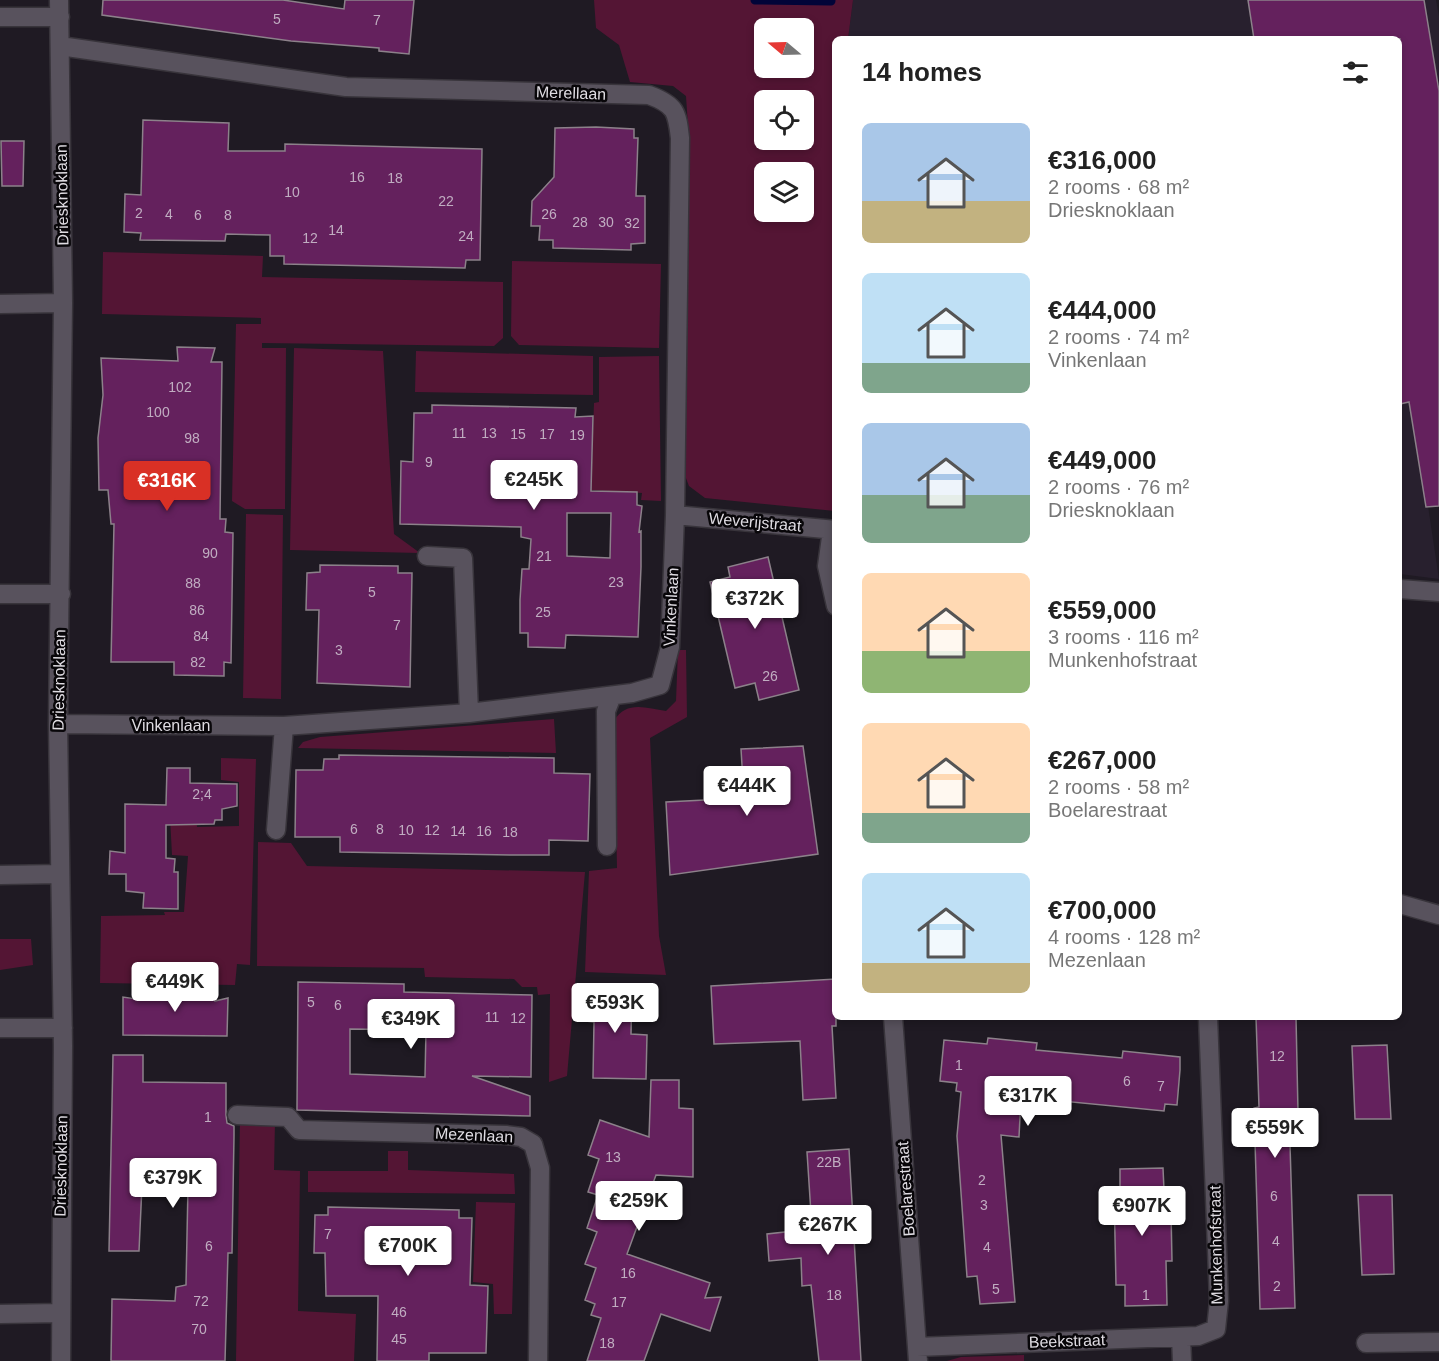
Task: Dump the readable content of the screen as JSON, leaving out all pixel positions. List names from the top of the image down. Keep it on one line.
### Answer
{"streets":{"street":["Merellaan","Driesknoklaan","Weverijstraat","Vinkenlaan","Mezenlaan","Boelarestraat","Munkenhofstraat","Beekstraat"]},"crossings":[["Merellaan","Driesknoklaan"],["Merellaan","Weverijstraat"],["Merellaan","Vinkenlaan"],["Driesknoklaan","Vinkenlaan"],["Weverijstraat","Vinkenlaan"],["Boelarestraat","Beekstraat"],["Munkenhofstraat","Beekstraat"]],"house_numbers":["5","7","16","18","10","22","2","4","26","6","8","28","30","32","14","24","12","102","100","11","13","15","17","19","98","9","90","21","23","88","5","86","25","7","84","3","82","26","2;4","6","8","10","12","14","16","18","5","6","11","12","12","1","6","7","1","13","22B","2","6","3","7","4","6","4","16","2","5","18","1","72","17","46","70","45","18"],"north":"left","page":{"heading":"14 homes","list":[{"name":"€316,000","note":"2 rooms · 68 m² · Driesknoklaan"},{"name":"€444,000","note":"2 rooms · 74 m² · Vinkenlaan"},{"name":"€449,000","note":"2 rooms · 76 m² · Driesknoklaan"},{"name":"€559,000","note":"3 rooms · 116 m² · Munkenhofstraat"},{"name":"€267,000","note":"2 rooms · 58 m² · Boelarestraat"},{"name":"€700,000","note":"4 rooms · 128 m² · Mezenlaan"}],"price":["€245K","€316K","€372K","€444K","€449K","€593K","€349K","€317K","€559K","€379K","€259K","€907K","€267K","€700K"]}}
